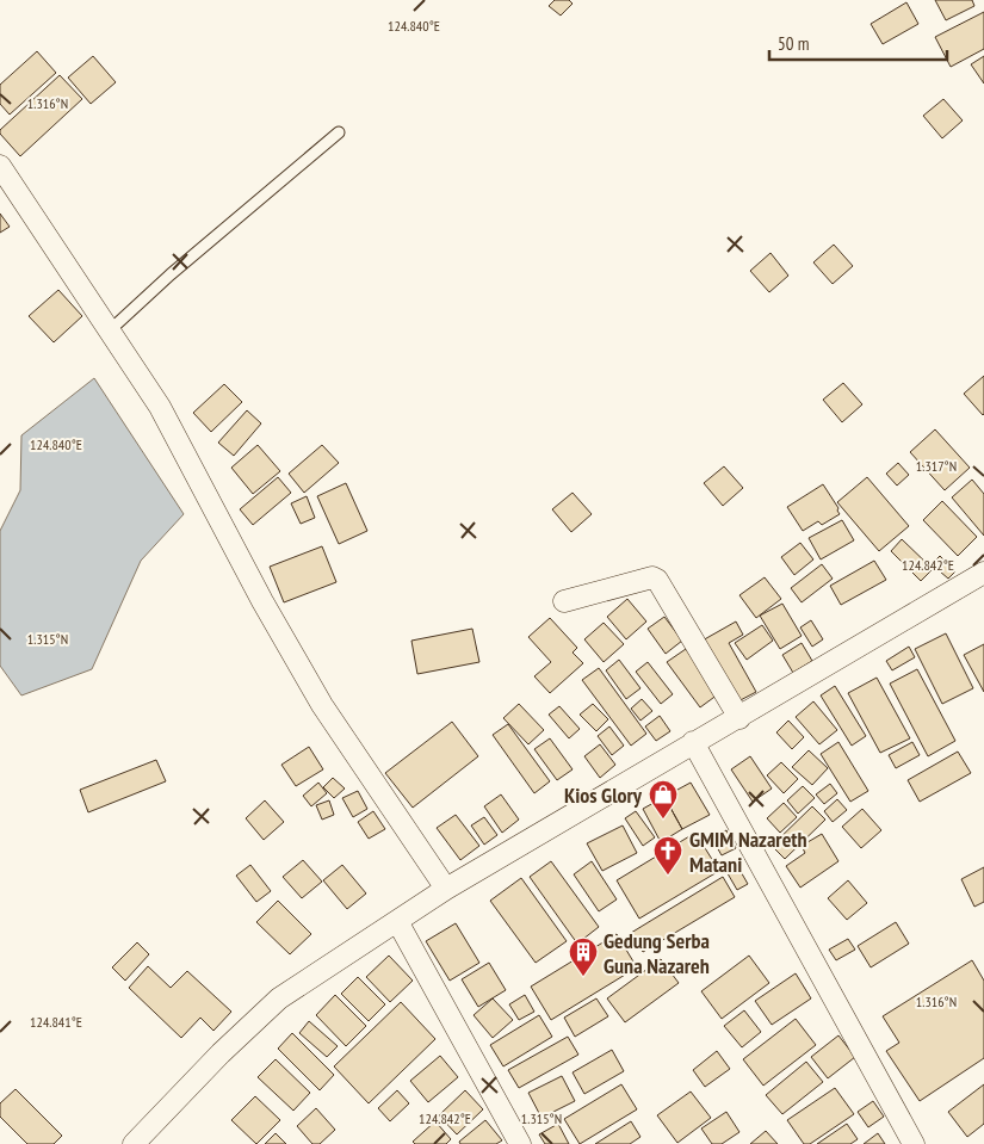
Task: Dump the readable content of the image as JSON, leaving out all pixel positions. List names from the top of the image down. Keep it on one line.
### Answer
{"places":{"shop":["Kios Glory"],"church":["GMIM Nazareth Matani"],"building":["Gedung Serba Guna Nazareh"]},"scale_bar":"50 m","coordinates":["124.840°E","1.316°N","1.317°N","124.842°E","1.315°N","124.841°E"]}
